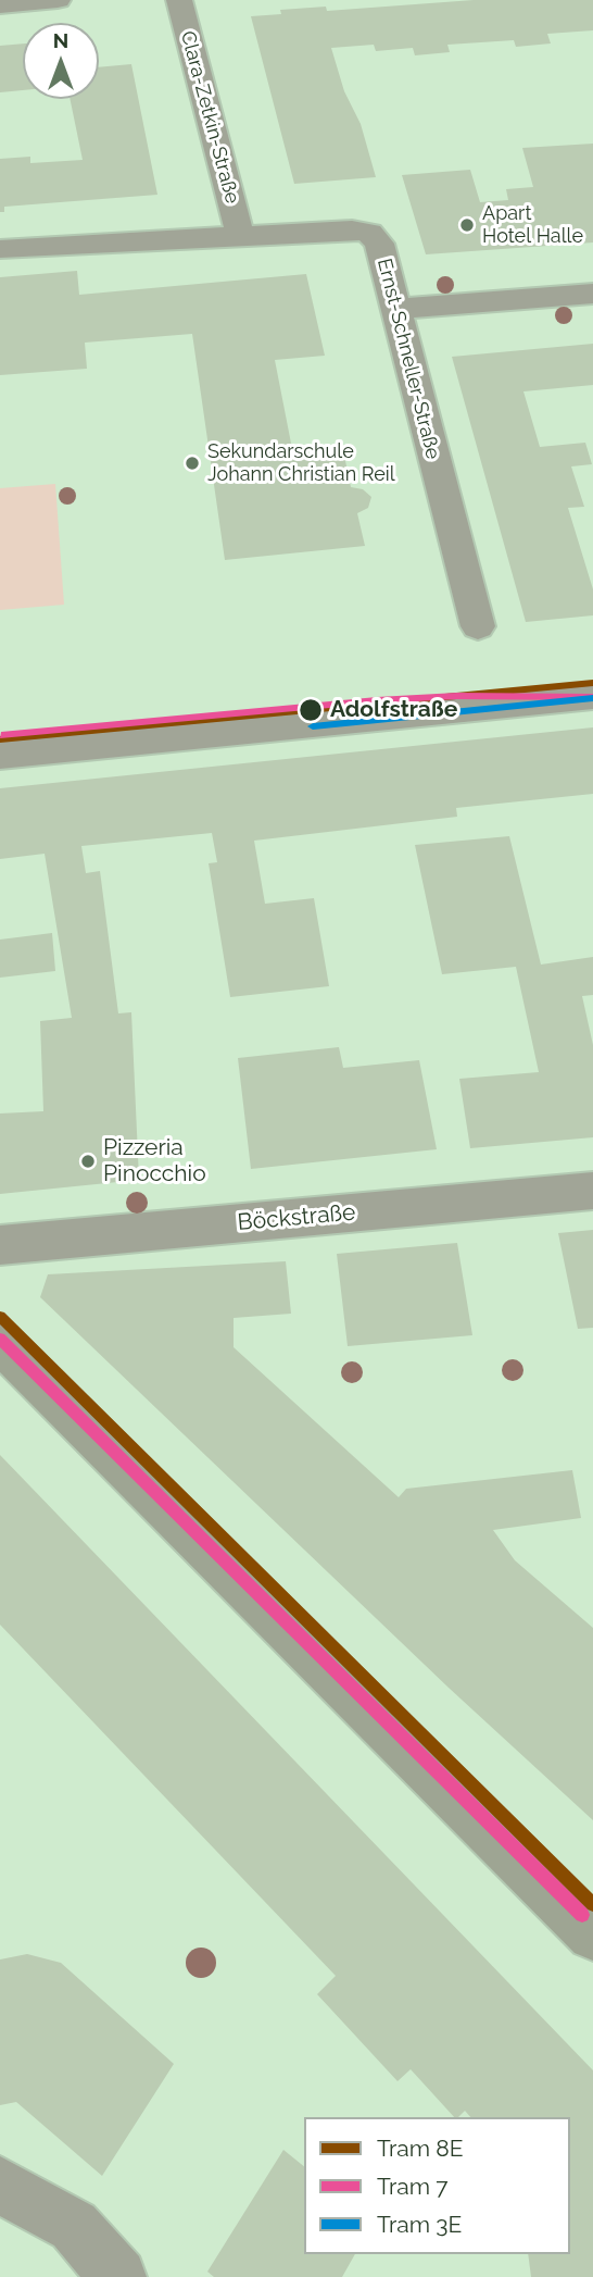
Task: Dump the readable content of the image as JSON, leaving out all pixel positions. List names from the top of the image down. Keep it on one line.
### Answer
{"streets":{"street":["Clara-Zetkin-Straße","Ernst-Schneller-Straße","Böckstraße"]},"crossings":[["Clara-Zetkin-Straße","Ernst-Schneller-Straße"]],"places":["Apart Hotel Halle","Sekundarschule Johann Christian Reil","Adolfstraße","Pizzeria Pinocchio"],"lines":["tram line 8E","tram line 7","tram line 3E"],"legend":["Tram 8E","Tram 7","Tram 3E"],"north":"top"}
